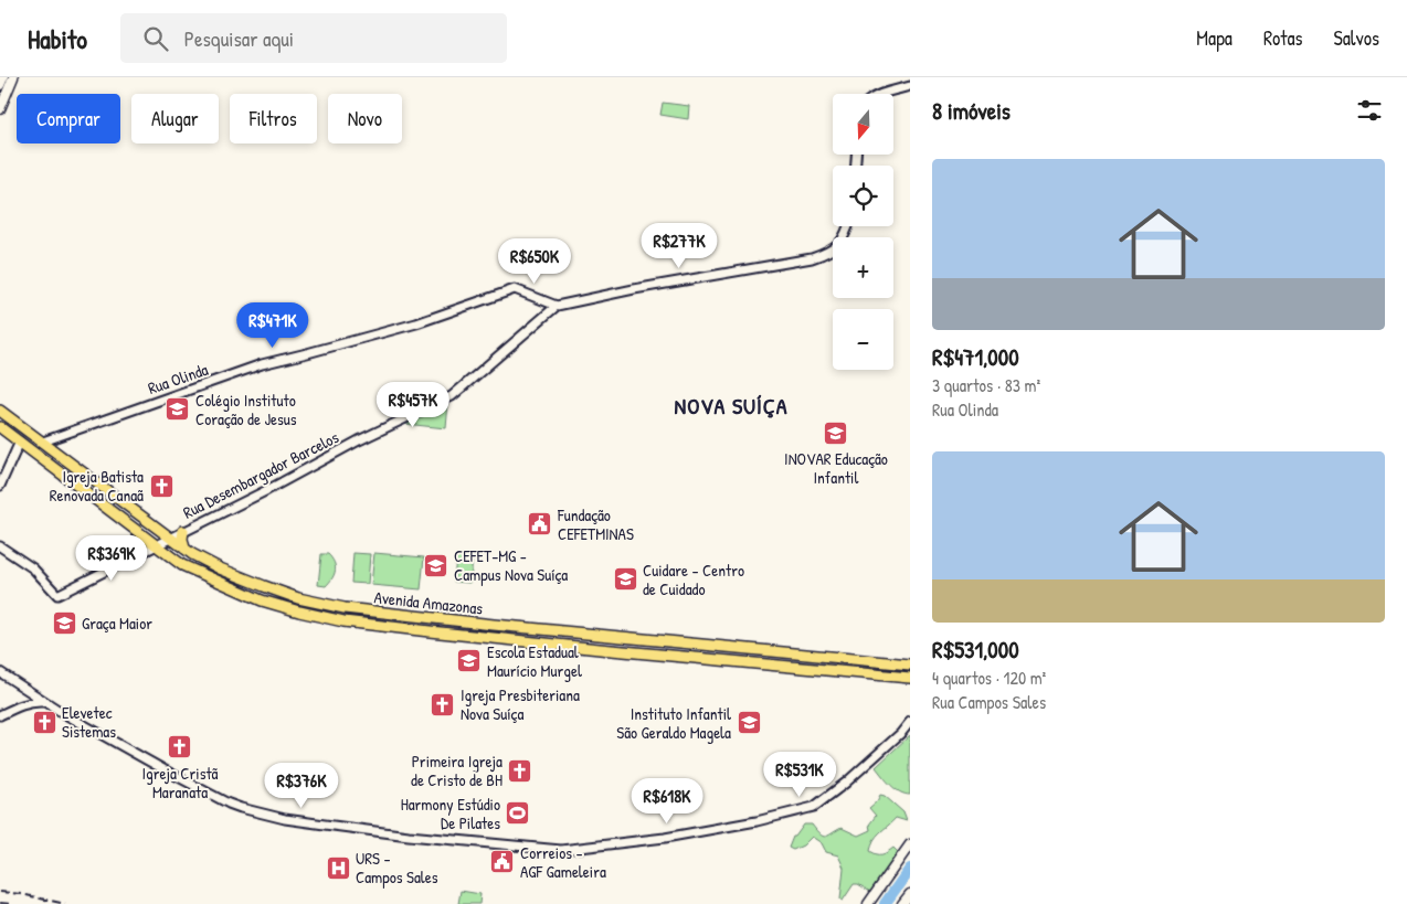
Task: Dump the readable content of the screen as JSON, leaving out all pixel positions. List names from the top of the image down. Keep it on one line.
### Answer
{"streets":{"main road":["Avenida Amazonas"],"street":["Rua Olinda","Rua Desembargador Barcelos"]},"crossings":[["Rua Olinda","Rua Desembargador Barcelos"],["Rua Olinda","Avenida Amazonas"],["Rua Desembargador Barcelos","Avenida Amazonas"]],"districts":["NOVA SUÍÇA"],"places":{"school or university":["Colégio Instituto Coração de Jesus","INOVAR Educação Infantil","CEFET-MG - Campus Nova Suíça","Cuidare - Centro de Cuidado","Graça Maior","Escola Estadual Maurício Murgel","Instituto Infantil São Geraldo Magela"],"church":["Igreja Batista Renovada Canaã","Igreja Presbiteriana Nova Suíça","Elevetec Sistemas","Igreja Cristã Maranata","Primeira Igreja de Cristo de BH"],"public building":["Fundação CEFETMINAS","Correios - AGF Gameleira"],"sports":["Harmony Estúdio De Pilates"],"hospital":["URS - Campos Sales"]},"north":"bottom","page":{"header":"Habito","search":"Pesquisar aqui","nav":["Mapa","Rotas","Salvos"],"heading":"8 imóveis","map_buttons":["+","−"],"chip":["Comprar","Alugar","Filtros","Novo"],"list":[{"name":"R$471,000","note":"3 quartos · 83 m² · Rua Olinda"},{"name":"R$531,000","note":"4 quartos · 120 m² · Rua Campos Sales"}],"price":["R$277K","R$650K","R$471K","R$457K","R$369K","R$531K","R$376K","R$618K"]}}
